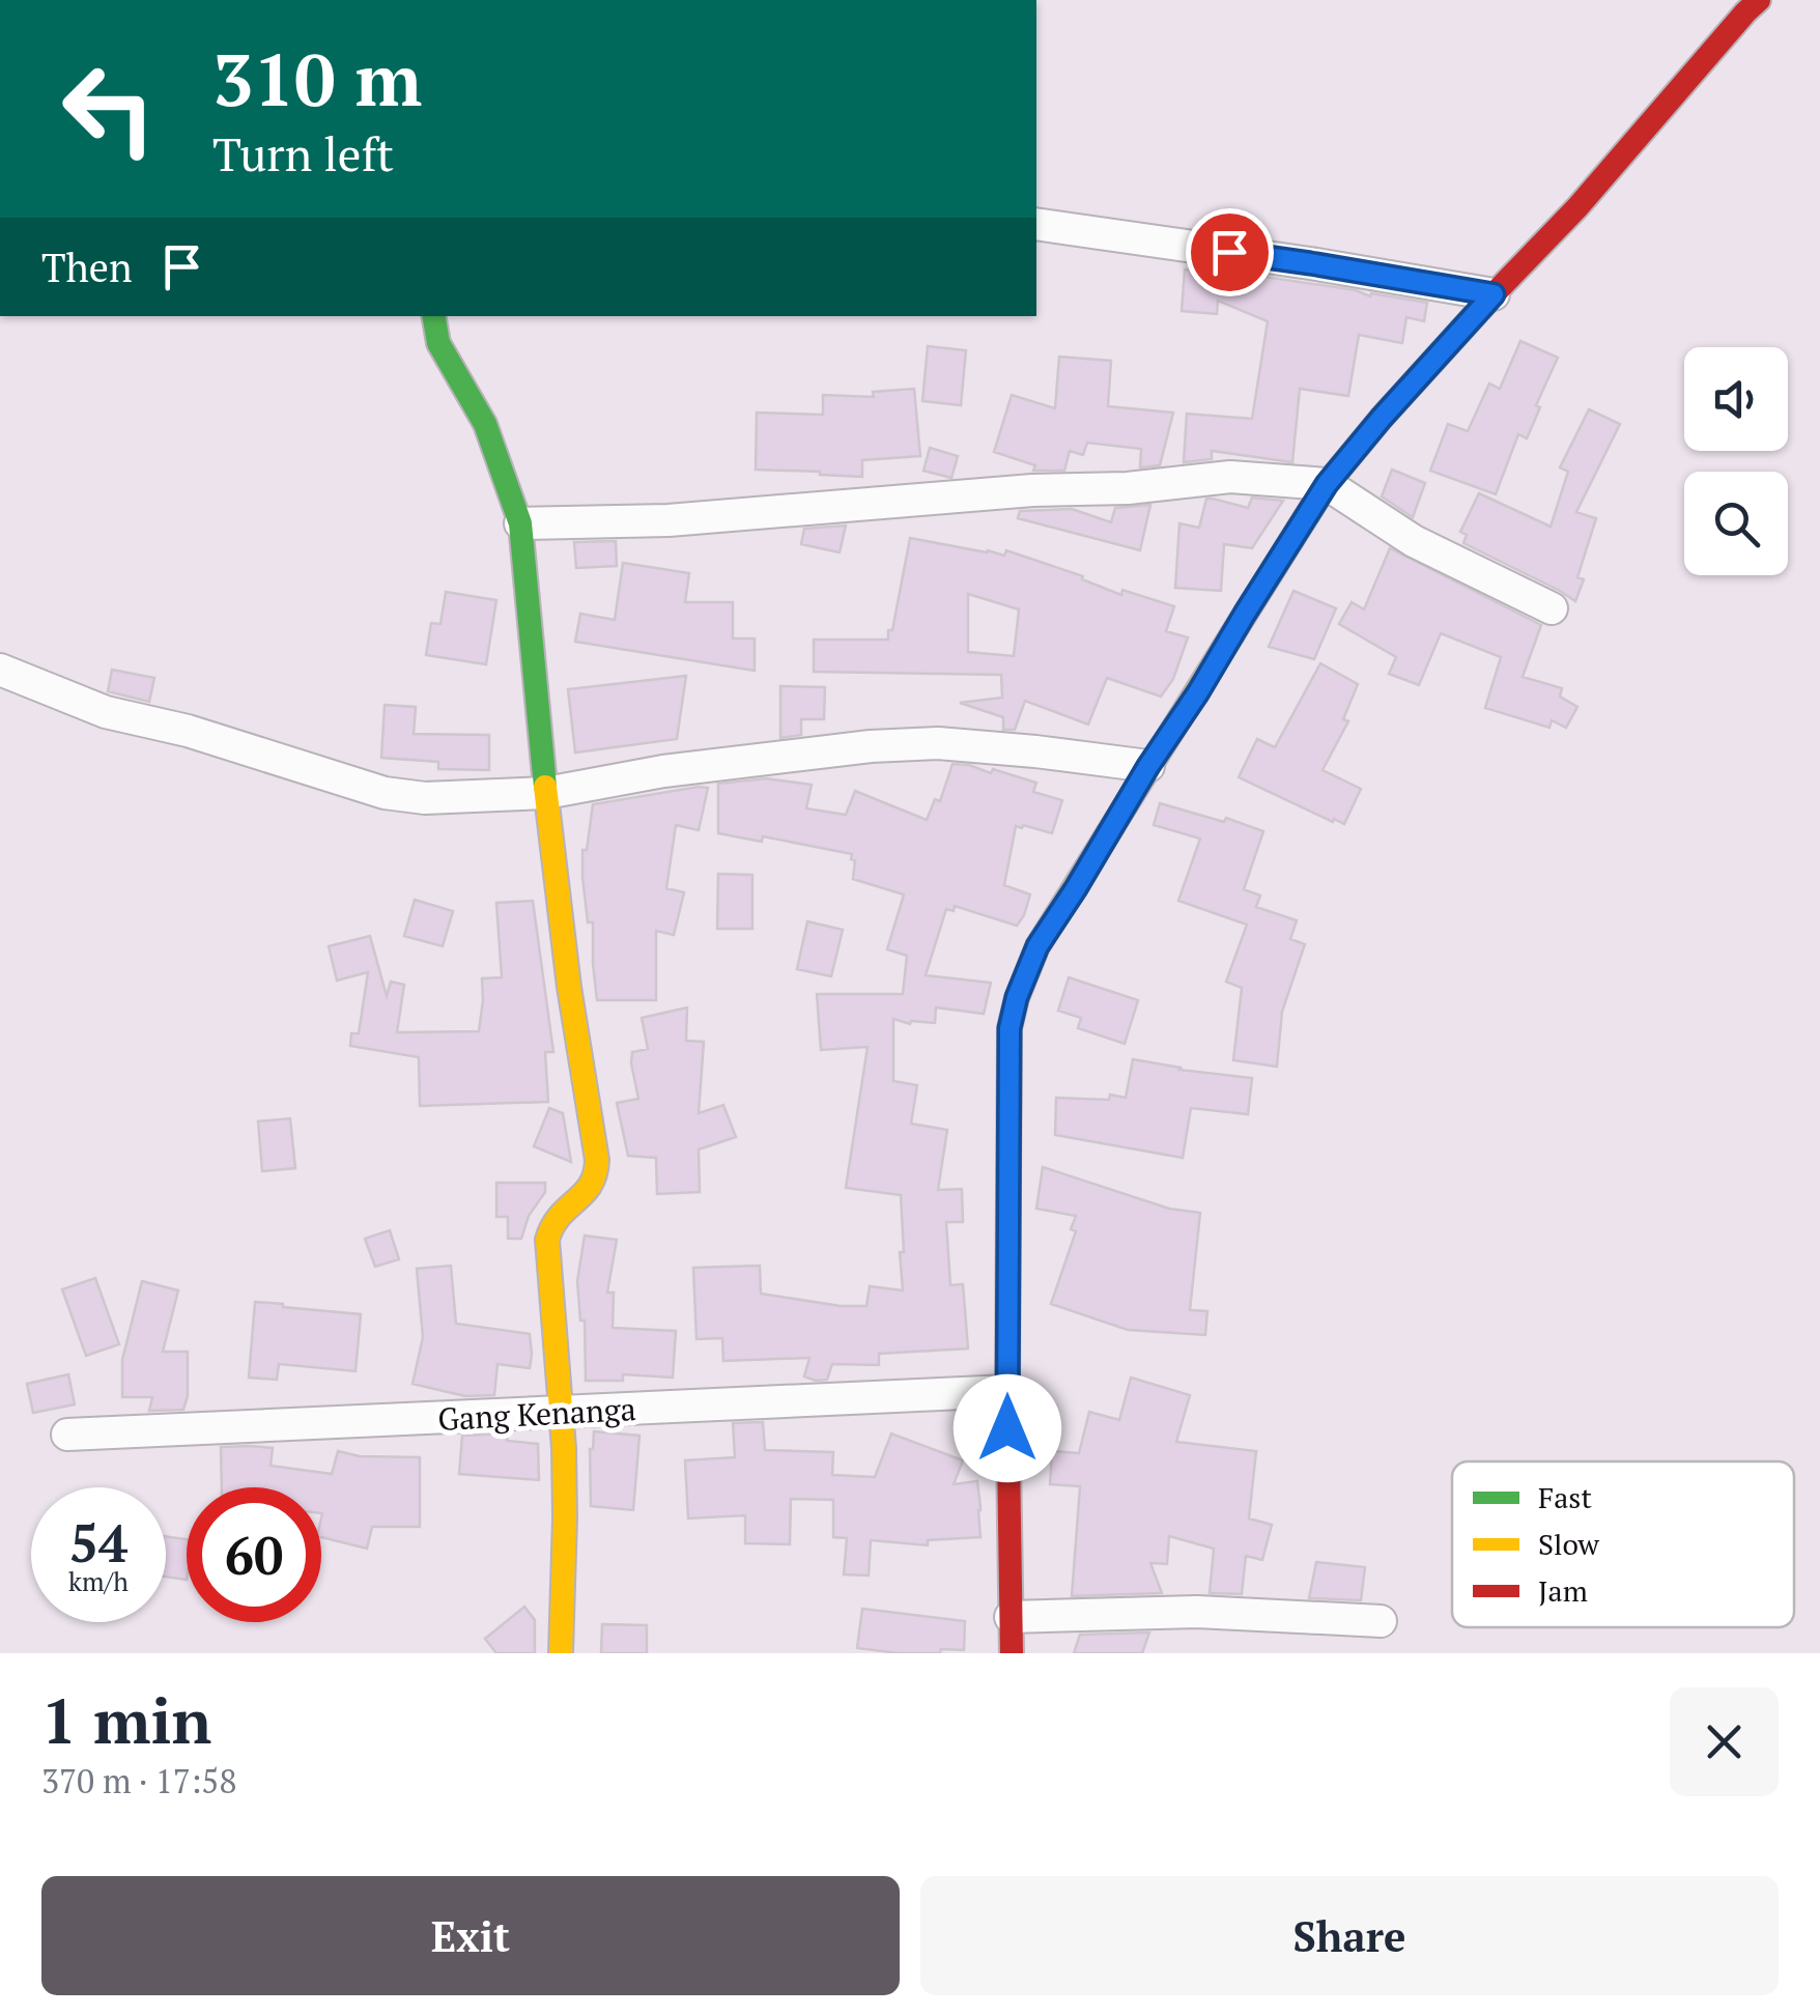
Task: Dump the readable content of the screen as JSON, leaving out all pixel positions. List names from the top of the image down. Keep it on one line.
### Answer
{"streets":{"street":["Gang Kenanga"]},"legend":["Fast","Slow","Jam"],"page":{"turn":["310 m","Turn left"],"then":"Then","speed":"54 km/h","limit":"60","heading":["1 min","370 m · 17:58"],"buttons":["Exit","Share"]}}
